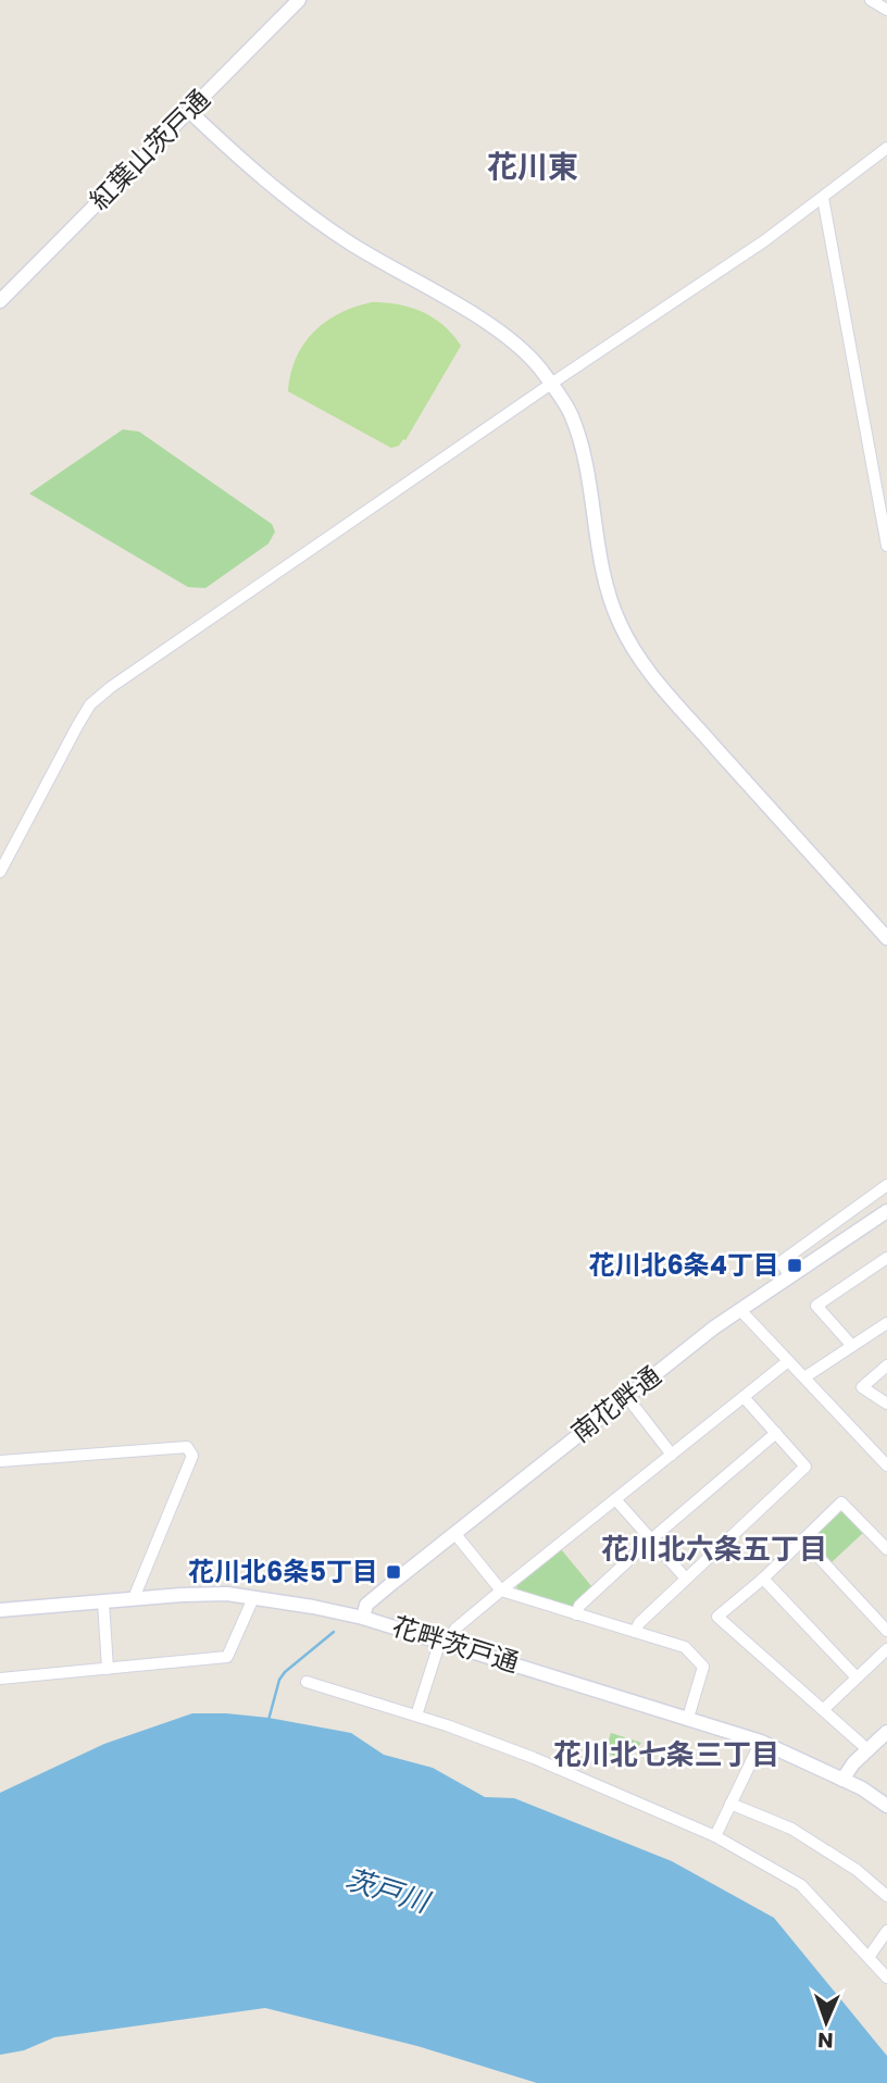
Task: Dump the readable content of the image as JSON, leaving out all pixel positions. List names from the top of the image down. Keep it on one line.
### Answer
{"streets":{"street":["紅葉山茨戸通","南花畔通","花畔茨戸通"]},"crossings":[["南花畔通","花畔茨戸通"]],"districts":["花川東","花川北六条五丁目","花川北七条三丁目"],"water":["茨戸川"],"places":{"transit":["花川北6条4丁目","花川北6条5丁目"]},"north":"bottom"}
